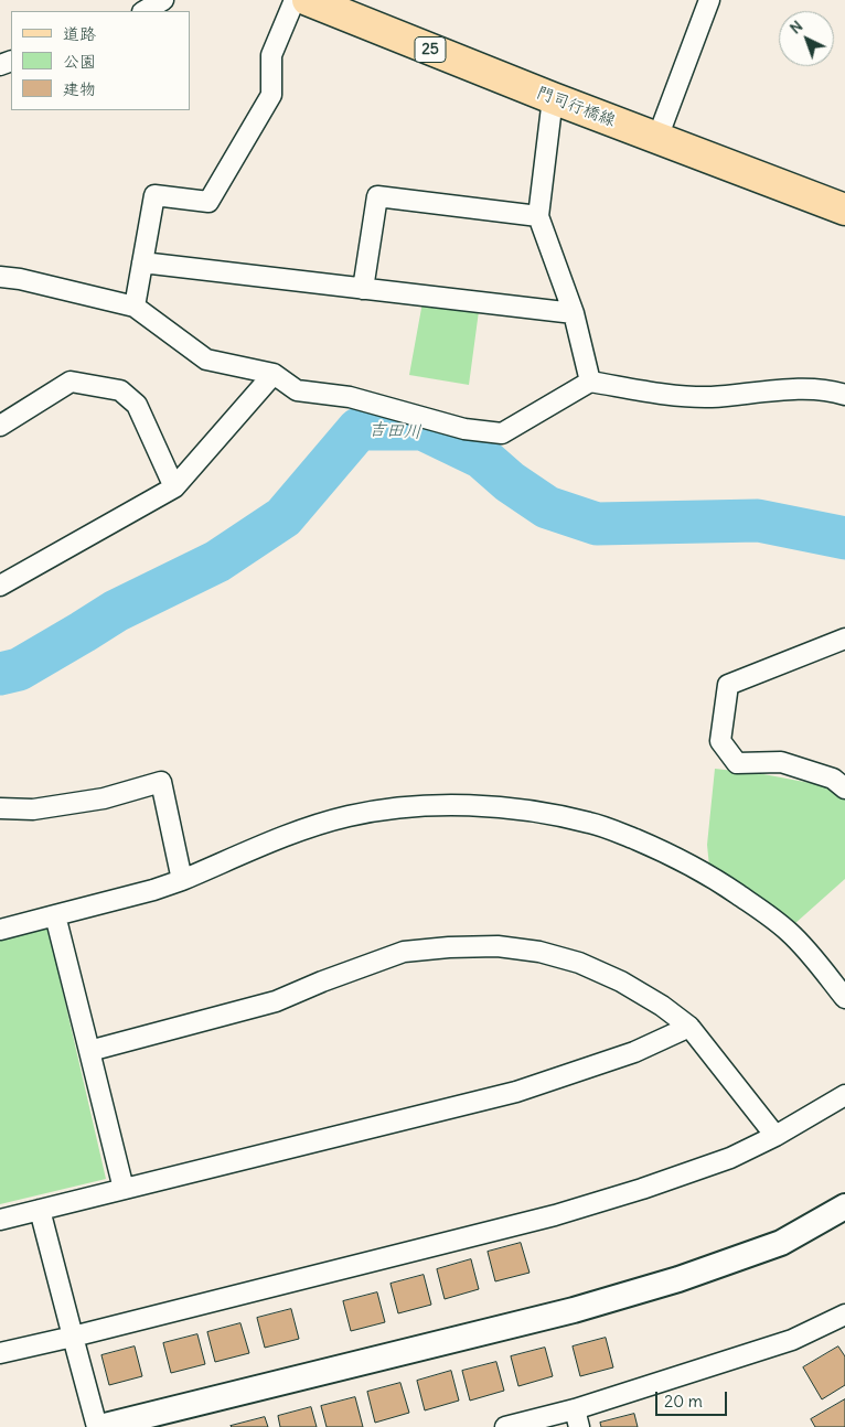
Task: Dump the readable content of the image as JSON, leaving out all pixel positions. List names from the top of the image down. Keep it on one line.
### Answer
{"streets":{"main road":["25","門司行橋線"]},"water":["吉田川"],"legend":["道路","公園","建物"],"scale_bar":"20 m","north":"top left"}
